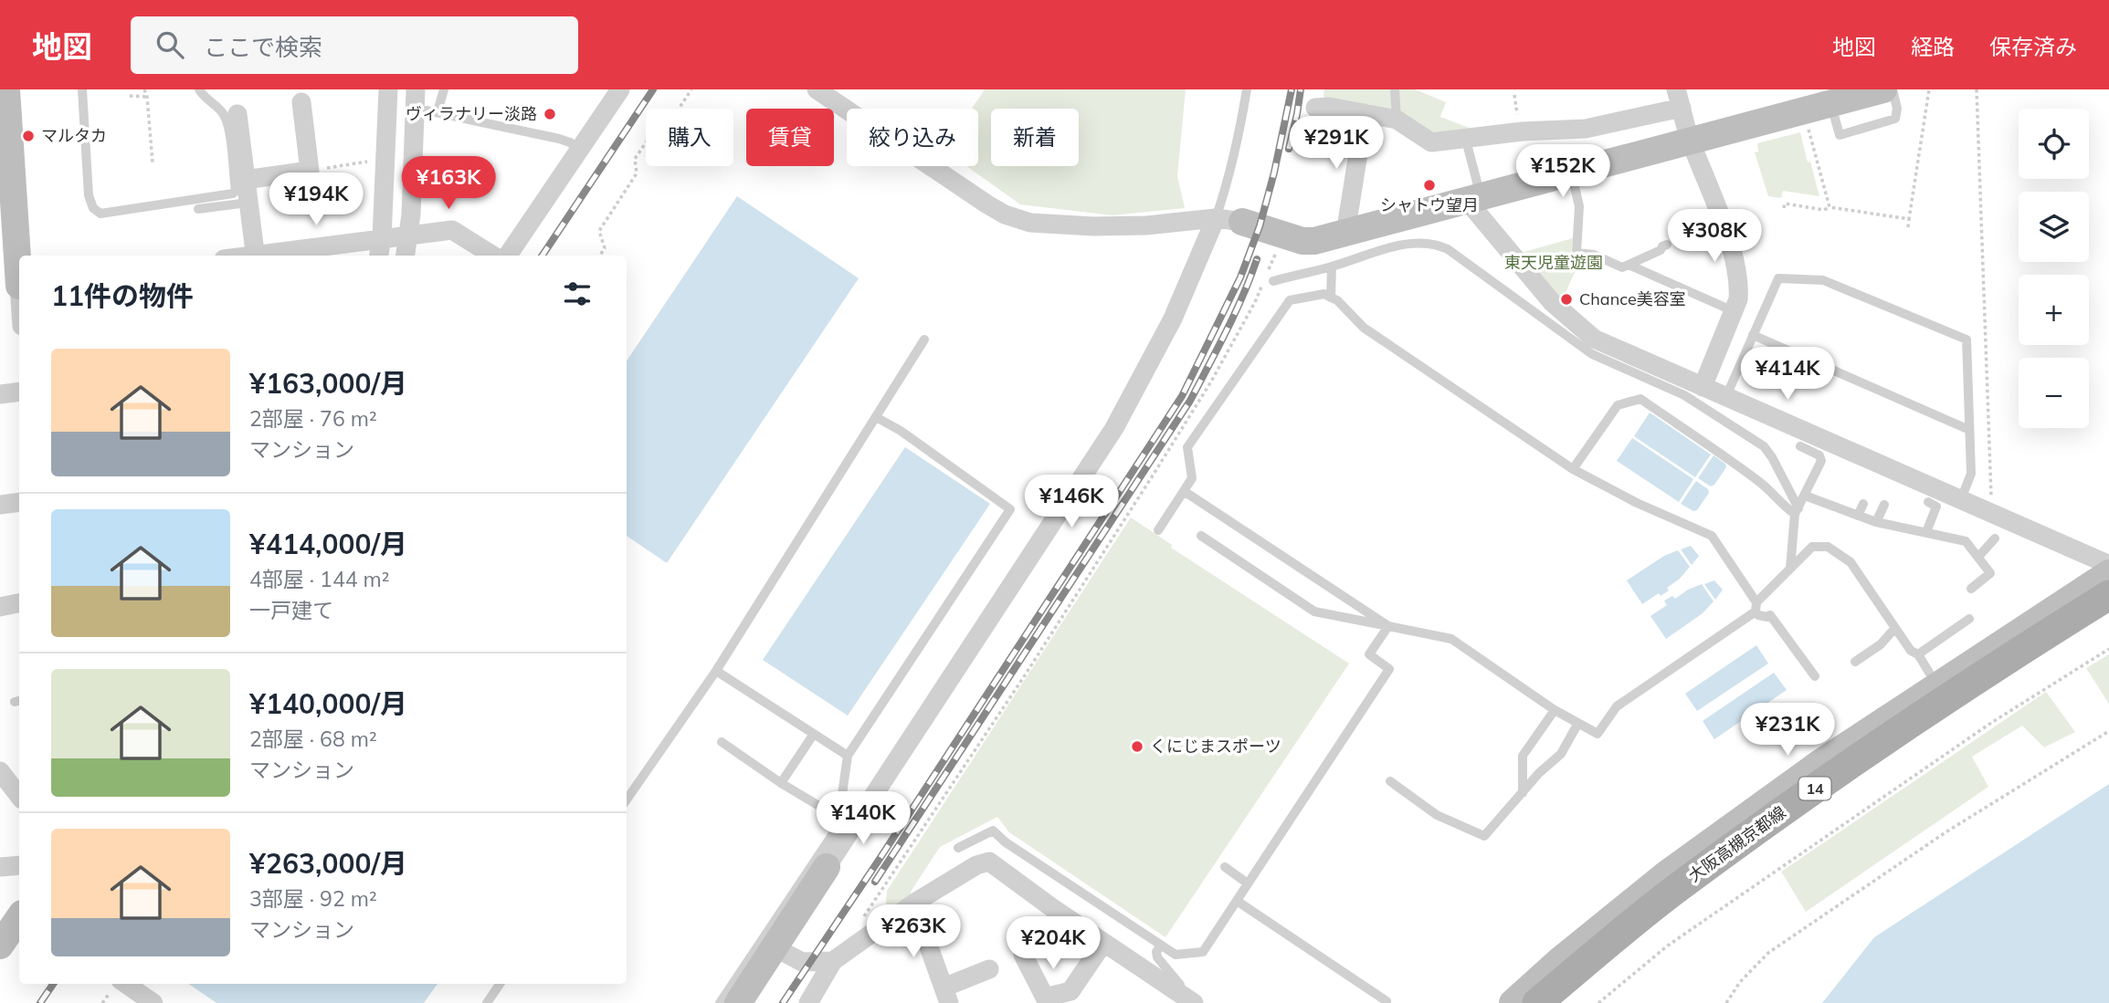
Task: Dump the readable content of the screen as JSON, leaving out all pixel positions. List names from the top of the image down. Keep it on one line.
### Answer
{"streets":{"main road":["14","大阪高槻京都線"]},"parks":["東天児童遊園"],"places":["ヴィラナリー淡路","マルタカ","シャトウ望月","Chance美容室","くにじまスポーツ"],"page":{"header":"地図","search":"ここで検索","nav":["地図","経路","保存済み"],"map_buttons":["+","−"],"chip":["購入","賃貸","絞り込み","新着"],"price":["¥291K","¥152K","¥163K","¥194K","¥308K","¥414K","¥146K","¥231K","¥140K","¥263K","¥204K"],"heading":"11件の物件","list":[{"name":"¥163,000/月","note":"2部屋 · 76 m² · マンション"},{"name":"¥414,000/月","note":"4部屋 · 144 m² · 一戸建て"},{"name":"¥140,000/月","note":"2部屋 · 68 m² · マンション"},{"name":"¥263,000/月","note":"3部屋 · 92 m² · マンション"}]}}
